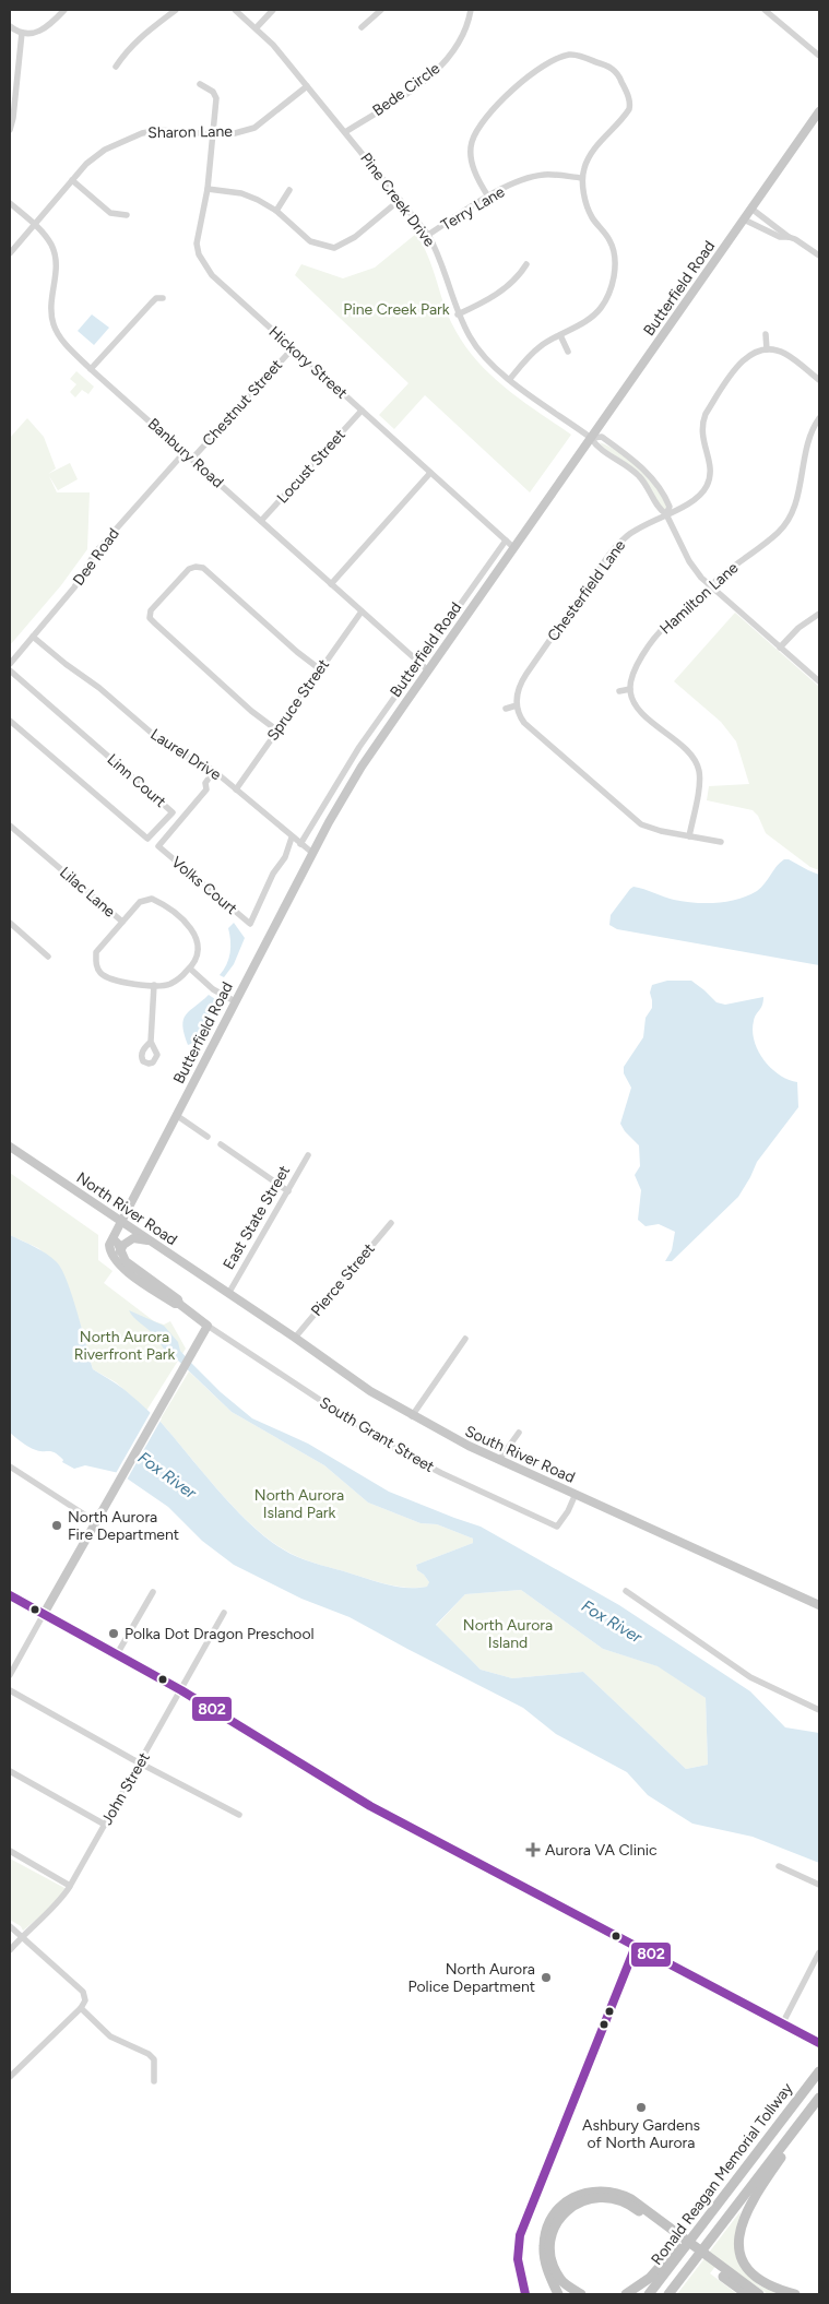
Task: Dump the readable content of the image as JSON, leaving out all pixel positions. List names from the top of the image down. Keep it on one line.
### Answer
{"streets":{"highway":["Ronald Reagan Memorial Tollway"],"main road":["Butterfield Road","North River Road","South River Road"],"street":["Bede Circle","Sharon Lane","Pine Creek Drive","Terry Lane","Hickory Street","Chestnut Street","Banbury Road","Locust Street","Dee Road","Chesterfield Lane","Hamilton Lane","Spruce Street","Laurel Drive","Linn Court","Volks Court","Lilac Lane","East State Street","Pierce Street","South Grant Street","John Street"]},"crossings":[["Bede Circle","Pine Creek Drive"],["Sharon Lane","Pine Creek Drive"],["Sharon Lane","Hickory Street"],["Sharon Lane","Banbury Road"],["Pine Creek Drive","Terry Lane"],["Pine Creek Drive","Butterfield Road"],["Pine Creek Drive","Chesterfield Lane"],["Pine Creek Drive","Hamilton Lane"],["Butterfield Road","Hickory Street"],["Butterfield Road","Banbury Road"],["Butterfield Road","Laurel Drive"],["Butterfield Road","North River Road"],["Hickory Street","Chestnut Street"],["Hickory Street","Locust Street"],["Chestnut Street","Banbury Road"],["Banbury Road","Locust Street"],["Banbury Road","Dee Road"],["Banbury Road","Spruce Street"],["Dee Road","Laurel Drive"],["Spruce Street","Laurel Drive"],["Laurel Drive","Volks Court"],["North River Road","East State Street"],["North River Road","South River Road"],["East State Street","South River Road"],["Pierce Street","South River Road"],["South Grant Street","South River Road"]],"water":["Fox River"],"parks":["Pine Creek Park","North Aurora Riverfront Park","North Aurora Island Park","North Aurora Island"],"places":{"other":["North Aurora Fire Department","Polka Dot Dragon Preschool","North Aurora Police Department","Ashbury Gardens of North Aurora"],"health":["Aurora VA Clinic"]},"lines":["transit line 802"]}
